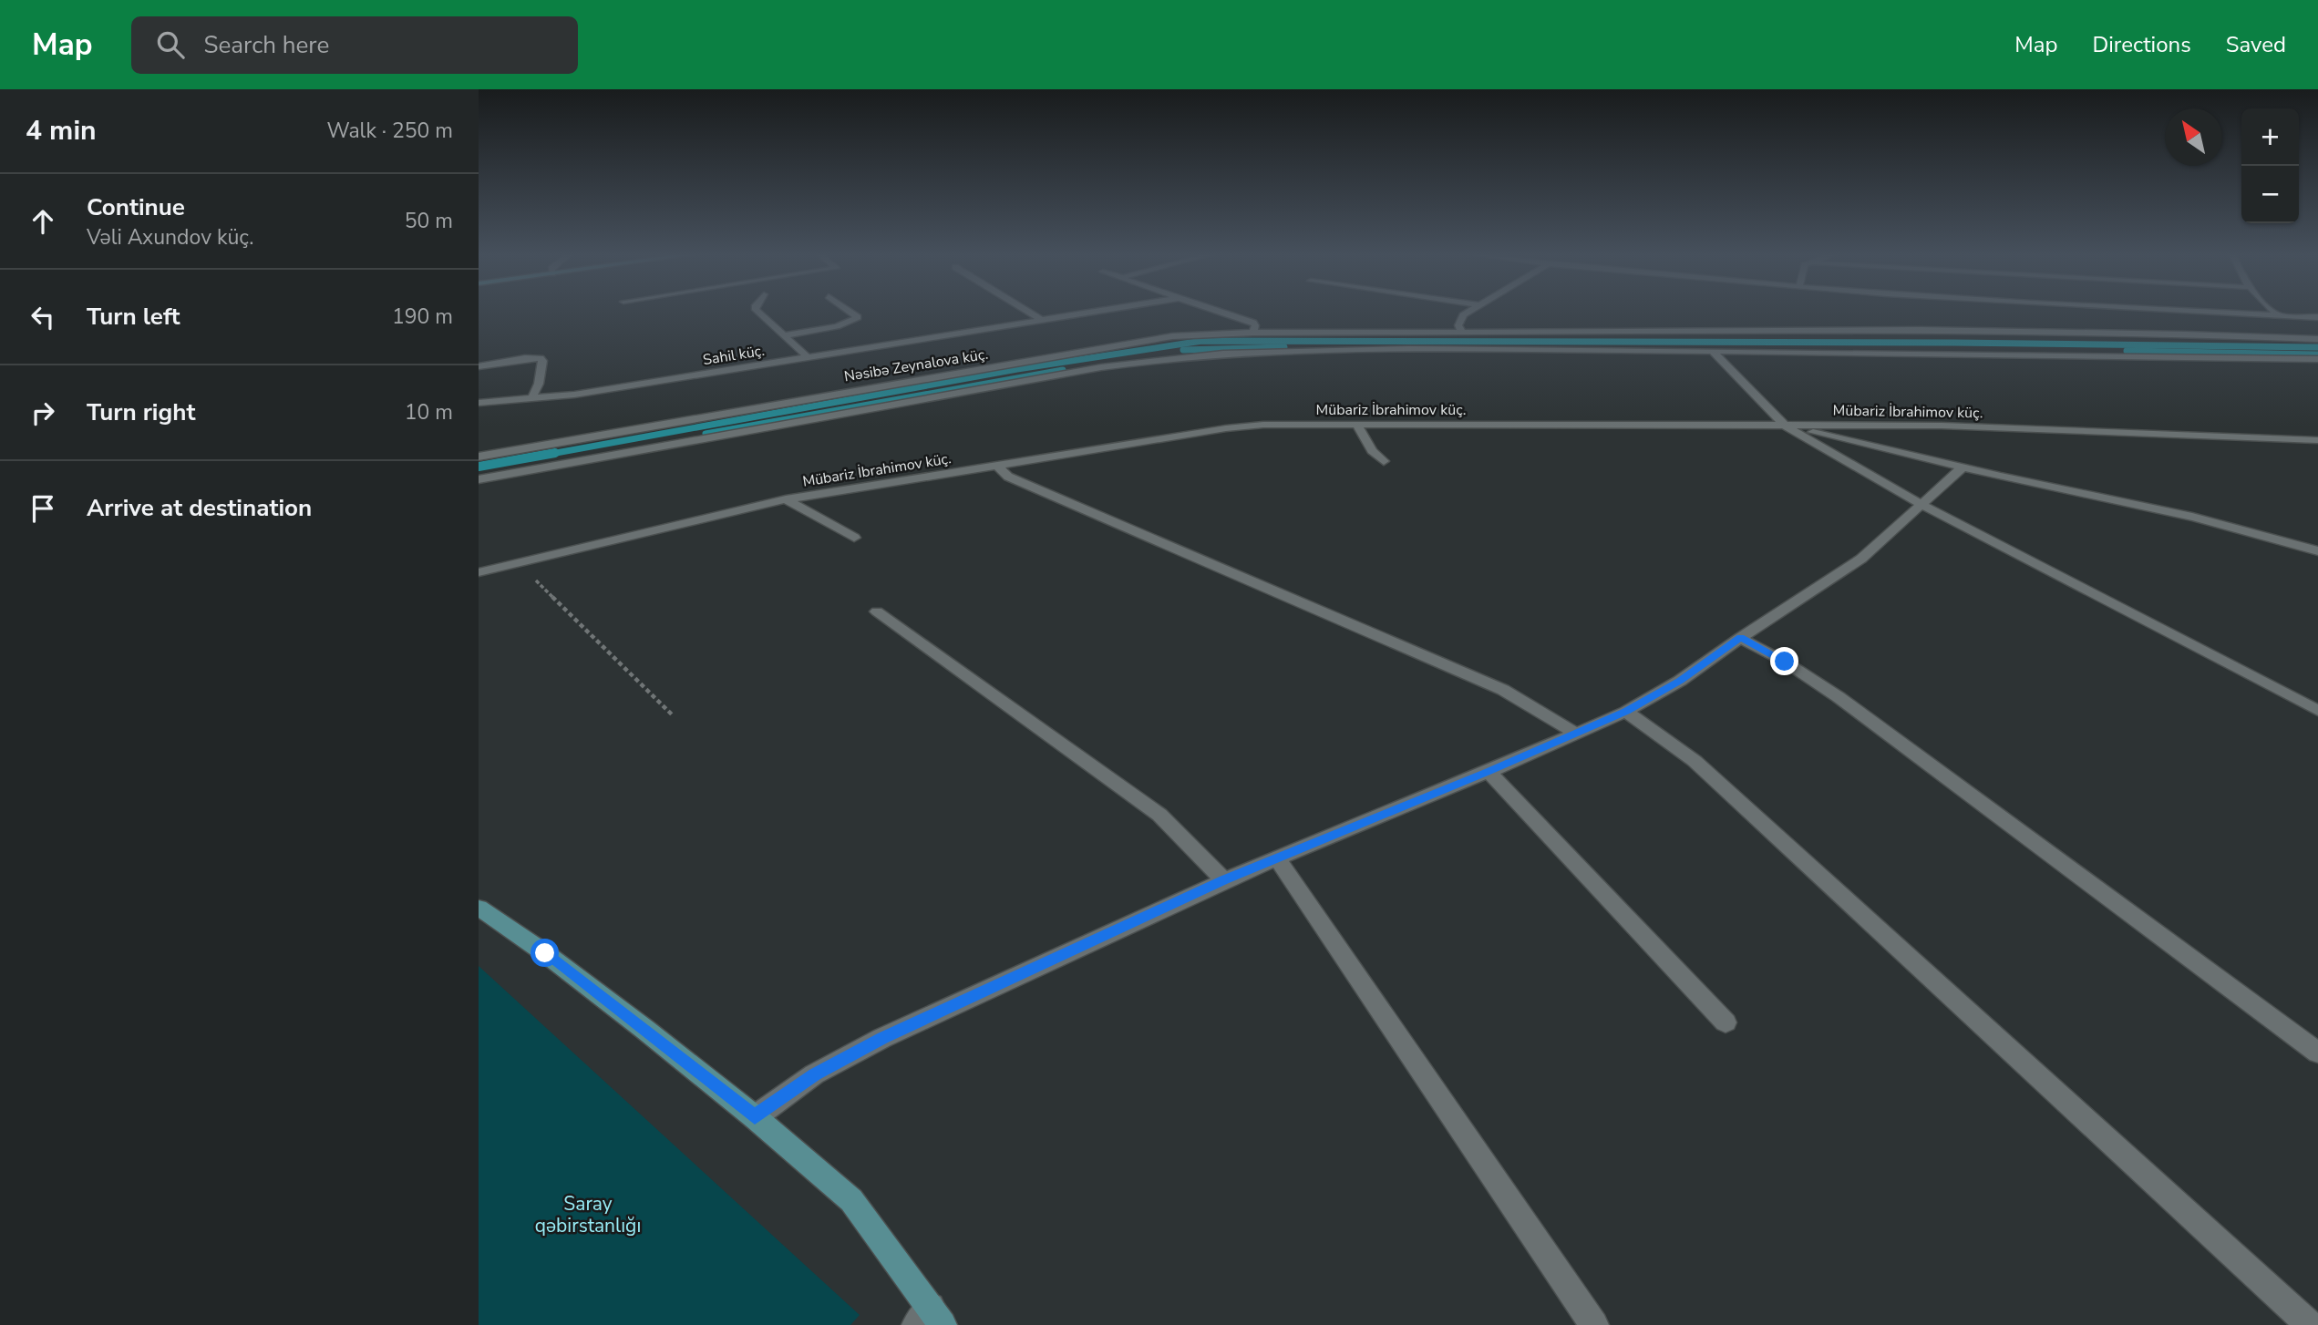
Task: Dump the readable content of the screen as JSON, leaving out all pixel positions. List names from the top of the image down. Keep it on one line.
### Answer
{"streets":{"street":["Sahil küç.","Nəsibə Zeynalova küç.","Mübariz İbrahimov küç."]},"parks":["Saray qəbirstanlığı"],"north":"top left","page":{"header":"Map","search":"Search here","nav":["Map","Directions","Saved"],"heading":["4 min","Walk · 250 m"],"map_buttons":["+","−"],"list":[["Continue","Vəli Axundov küç.","50 m"],["Turn left","190 m"],["Turn right","10 m"],"Arrive at destination"]}}
